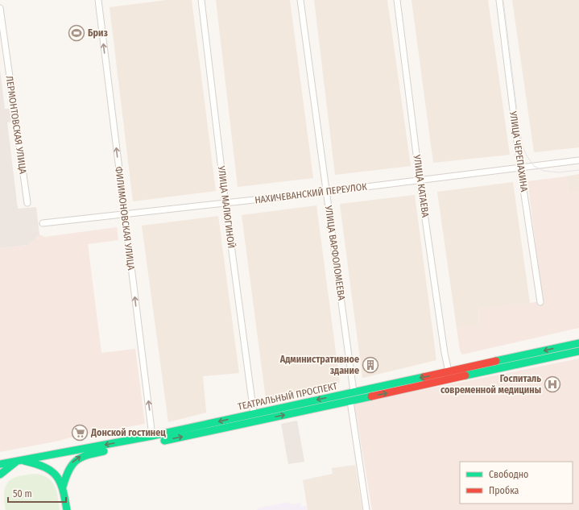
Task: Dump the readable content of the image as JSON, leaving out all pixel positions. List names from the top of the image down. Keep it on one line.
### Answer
{"streets":{"main road":["ТЕАТРАЛЬНЫЙ ПРОСПЕКТ"],"street":["ЛЕРМОНТОВСКАЯ УЛИЦА","УЛИЦА ЧЕРЕПАХИНА","УЛИЦА КАТАЕВА","НАХИЧЕВАНСКИЙ ПЕРЕУЛОК","УЛИЦА МАЛЮГИНОЙ","ФИЛИМОНОВСКАЯ УЛИЦА","УЛИЦА ВАРФОЛОМЕЕВА"]},"crossings":[["УЛИЦА ЧЕРЕПАХИНА","НАХИЧЕВАНСКИЙ ПЕРЕУЛОК"],["УЛИЦА КАТАЕВА","НАХИЧЕВАНСКИЙ ПЕРЕУЛОК"],["УЛИЦА КАТАЕВА","ТЕАТРАЛЬНЫЙ ПРОСПЕКТ"],["НАХИЧЕВАНСКИЙ ПЕРЕУЛОК","УЛИЦА МАЛЮГИНОЙ"],["НАХИЧЕВАНСКИЙ ПЕРЕУЛОК","ФИЛИМОНОВСКАЯ УЛИЦА"],["НАХИЧЕВАНСКИЙ ПЕРЕУЛОК","УЛИЦА ВАРФОЛОМЕЕВА"],["УЛИЦА МАЛЮГИНОЙ","ТЕАТРАЛЬНЫЙ ПРОСПЕКТ"],["ФИЛИМОНОВСКАЯ УЛИЦА","ТЕАТРАЛЬНЫЙ ПРОСПЕКТ"],["УЛИЦА ВАРФОЛОМЕЕВА","ТЕАТРАЛЬНЫЙ ПРОСПЕКТ"]],"one_way":["ФИЛИМОНОВСКАЯ УЛИЦА"],"places":{"sports":["Бриз"],"building":["Административное здание"],"hospital":["Госпиталь современной медицины"],"supermarket":["Донской гостинец"]},"legend":["Свободно","Пробка"],"scale_bar":"50 m"}
